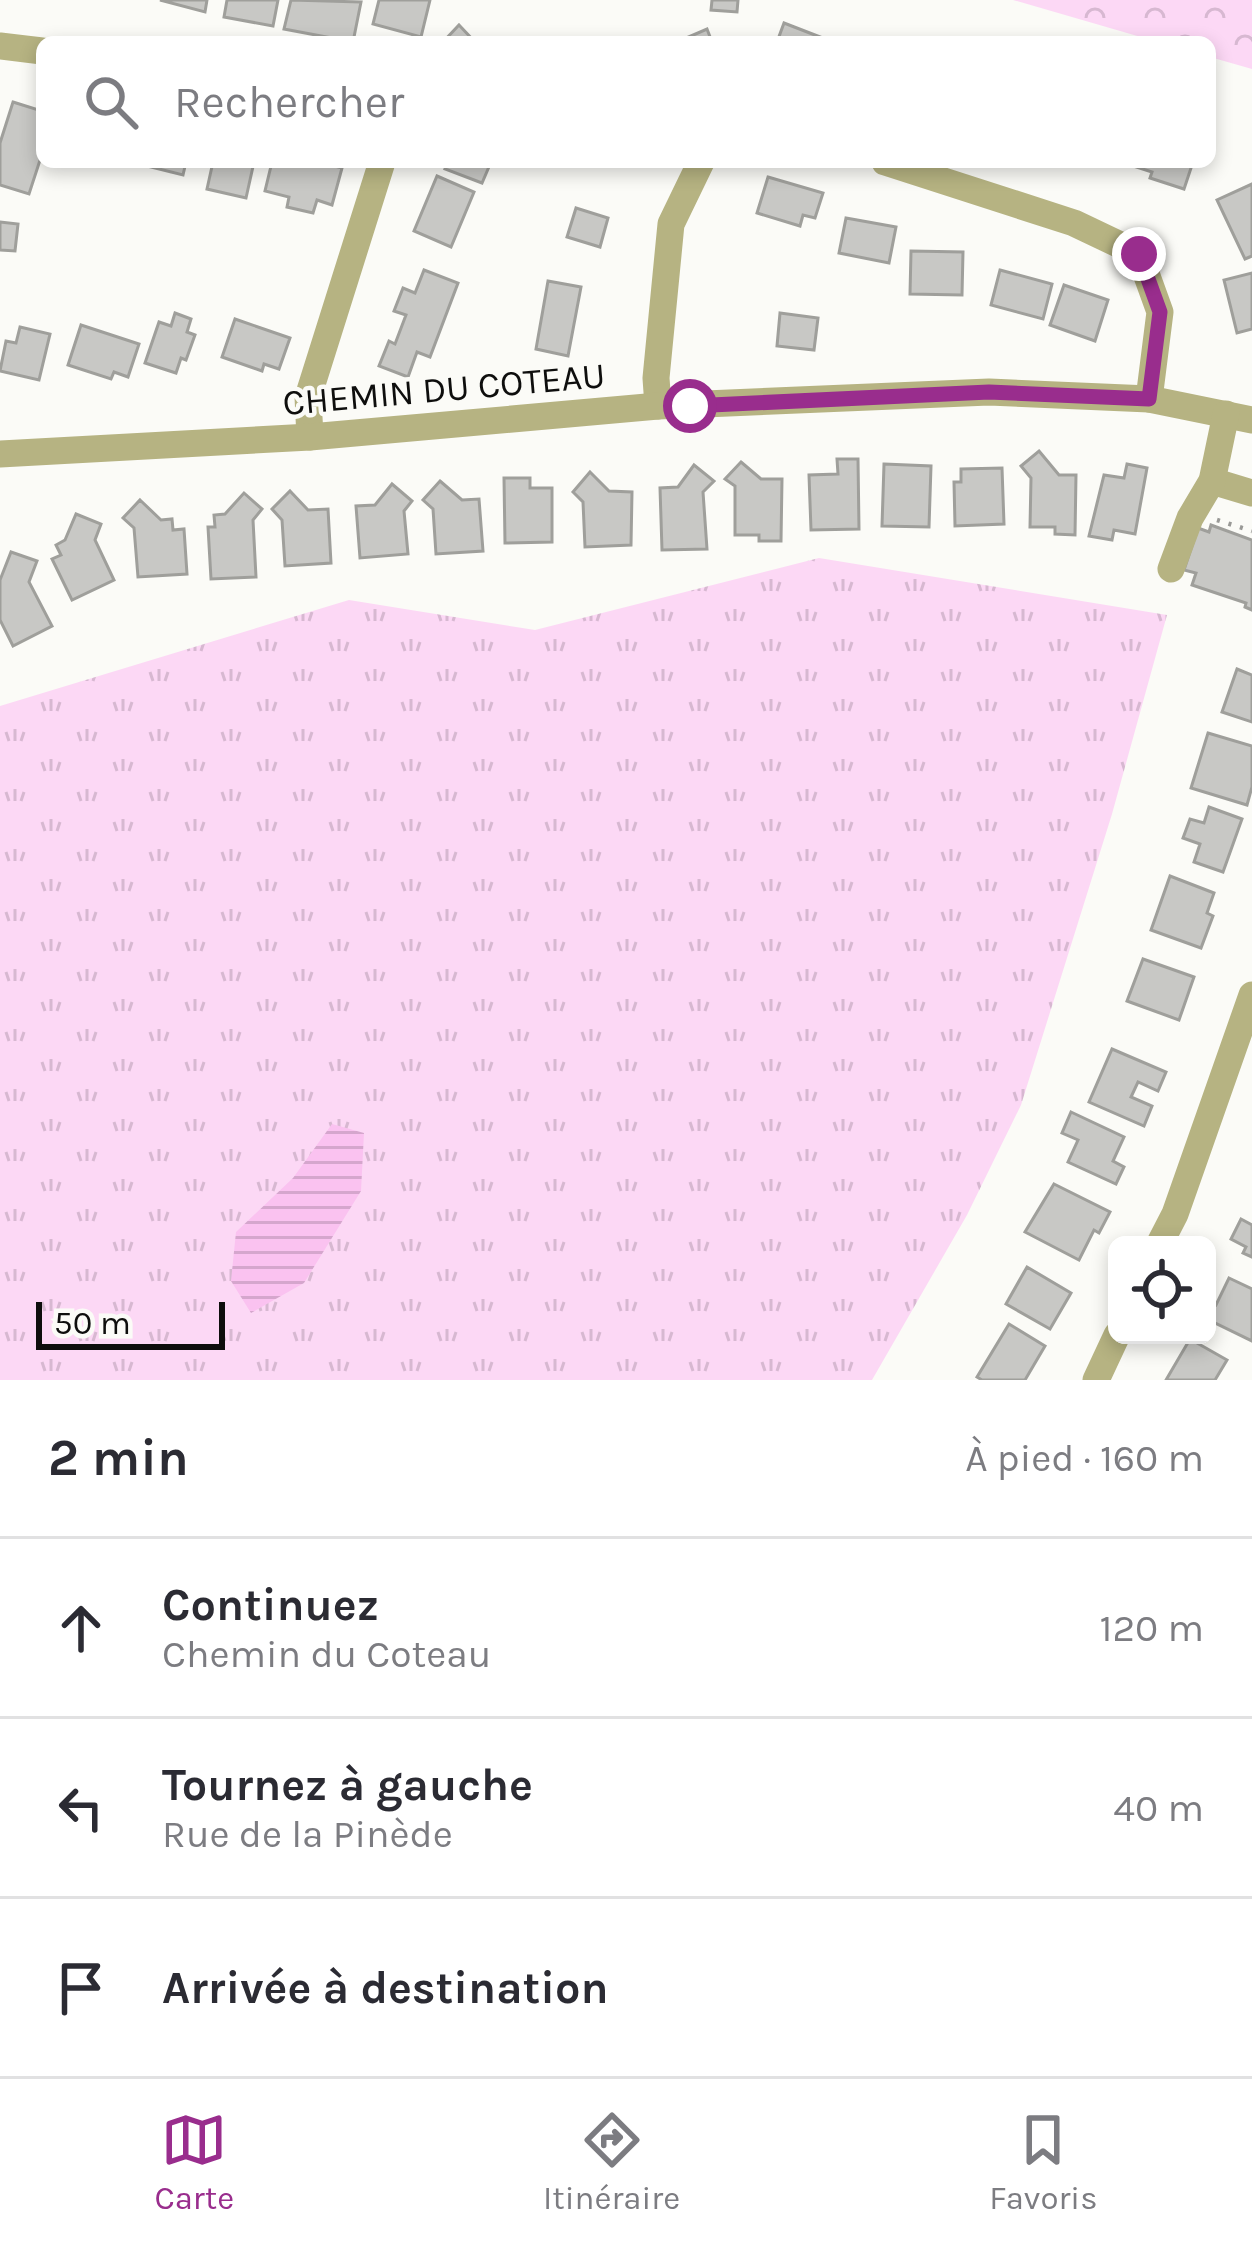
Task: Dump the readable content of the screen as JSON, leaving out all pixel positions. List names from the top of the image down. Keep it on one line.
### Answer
{"streets":{"street":["CHEMIN DU COTEAU"]},"scale_bar":"50 m","page":{"search":"Rechercher","scale":"50 m","heading":["2 min","À pied · 160 m"],"list":[["Continuez","Chemin du Coteau","120 m"],["Tournez à gauche","Rue de la Pinède","40 m"],"Arrivée à destination"],"nav":["Carte","Itinéraire","Favoris"]}}
